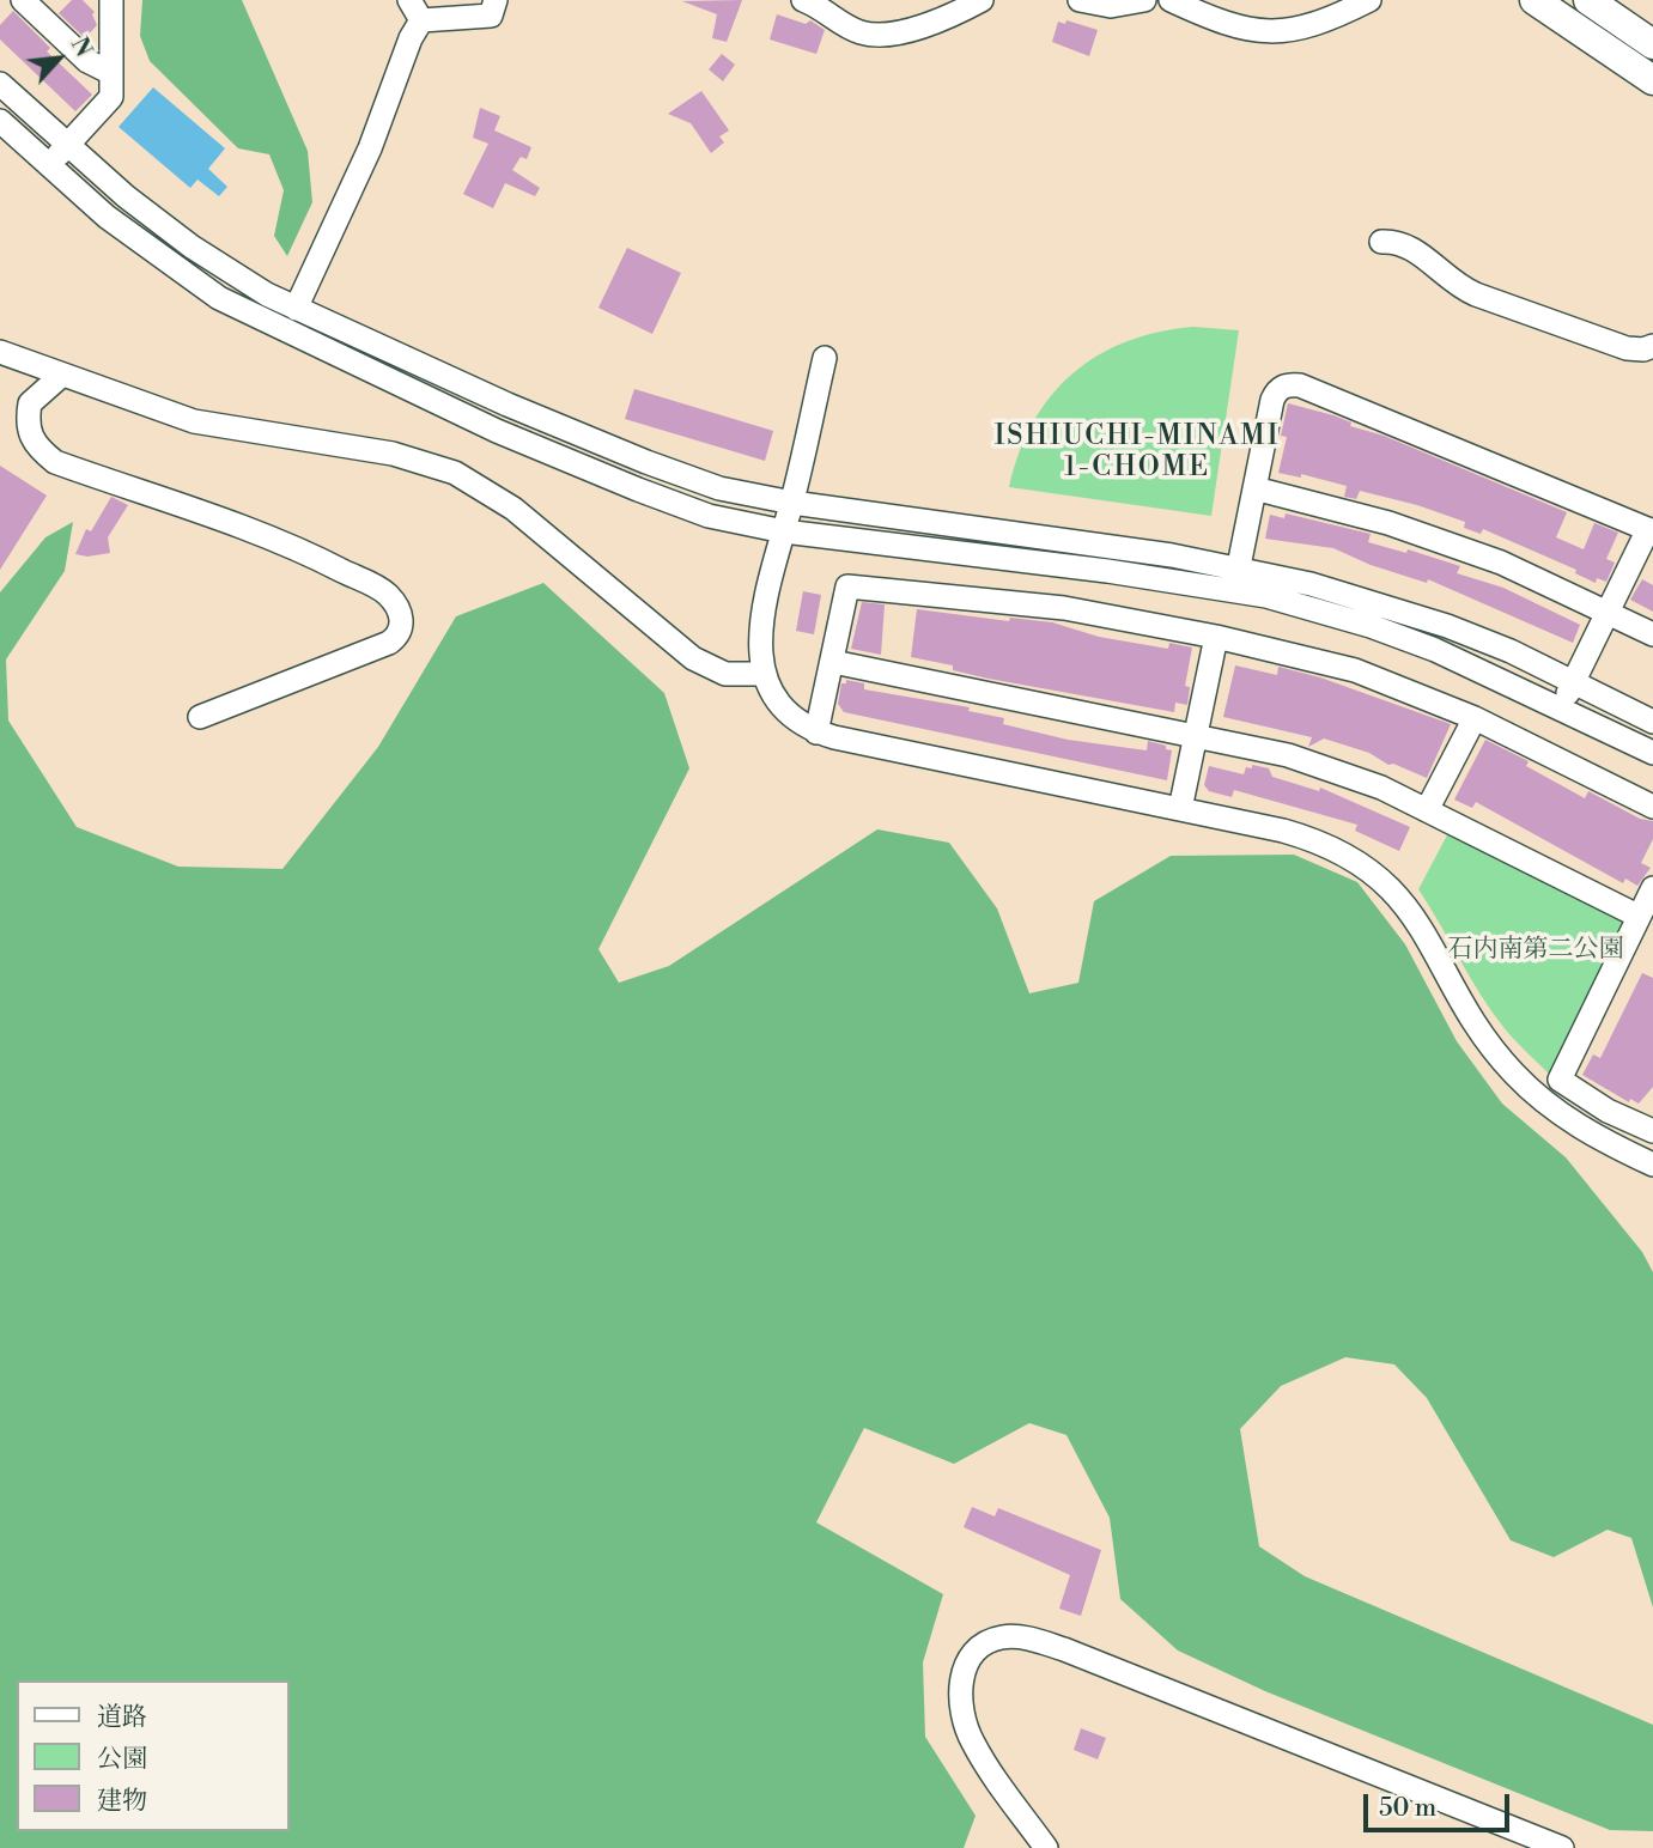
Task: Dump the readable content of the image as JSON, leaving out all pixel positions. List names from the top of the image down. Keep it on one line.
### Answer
{"districts":["ISHIUCHI-MINAMI 1-CHOME"],"parks":["石内南第二公園"],"legend":["道路","公園","建物"],"scale_bar":"50 m","north":"top right"}
